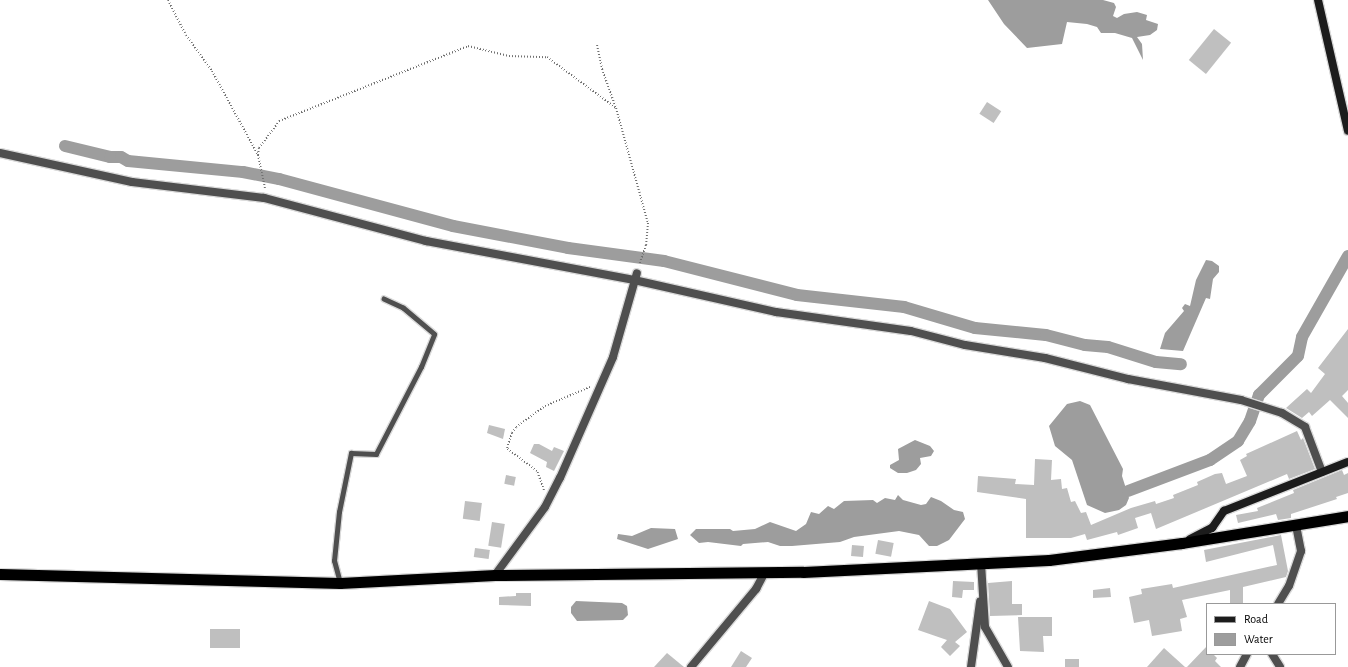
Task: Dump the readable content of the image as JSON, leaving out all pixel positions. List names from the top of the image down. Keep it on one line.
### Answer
{"legend":["Road","Water"]}
